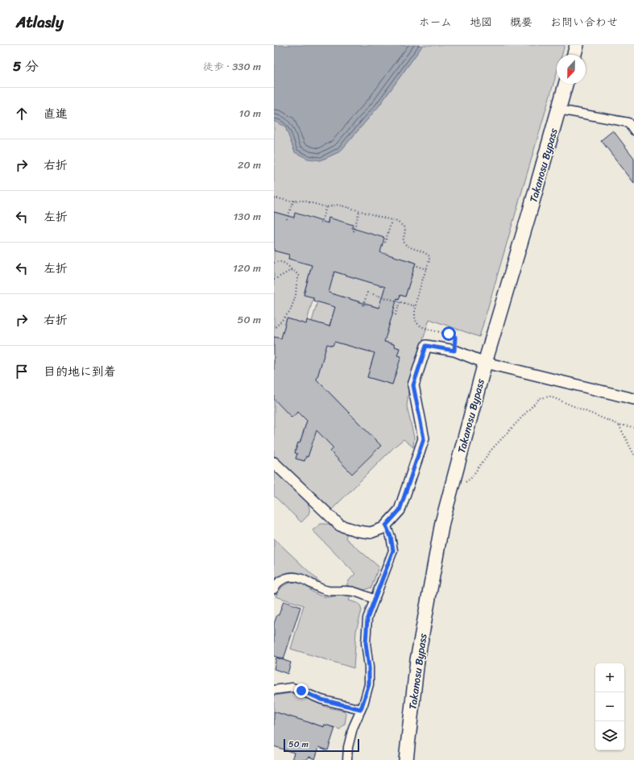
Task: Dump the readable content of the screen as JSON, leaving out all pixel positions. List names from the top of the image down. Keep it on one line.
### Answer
{"streets":{"highway":["Takanosu Bypass"]},"scale_bar":"50 m","north":"bottom","page":{"header":"Atlasly","nav":["ホーム","地図","概要","お問い合わせ"],"heading":["5 分","徒歩 · 330 m"],"list":[["直進","10 m"],["右折","20 m"],["左折","130 m"],["左折","120 m"],["右折","50 m"],"目的地に到着"],"map_buttons":["+","−"],"scale":"50 m"}}
